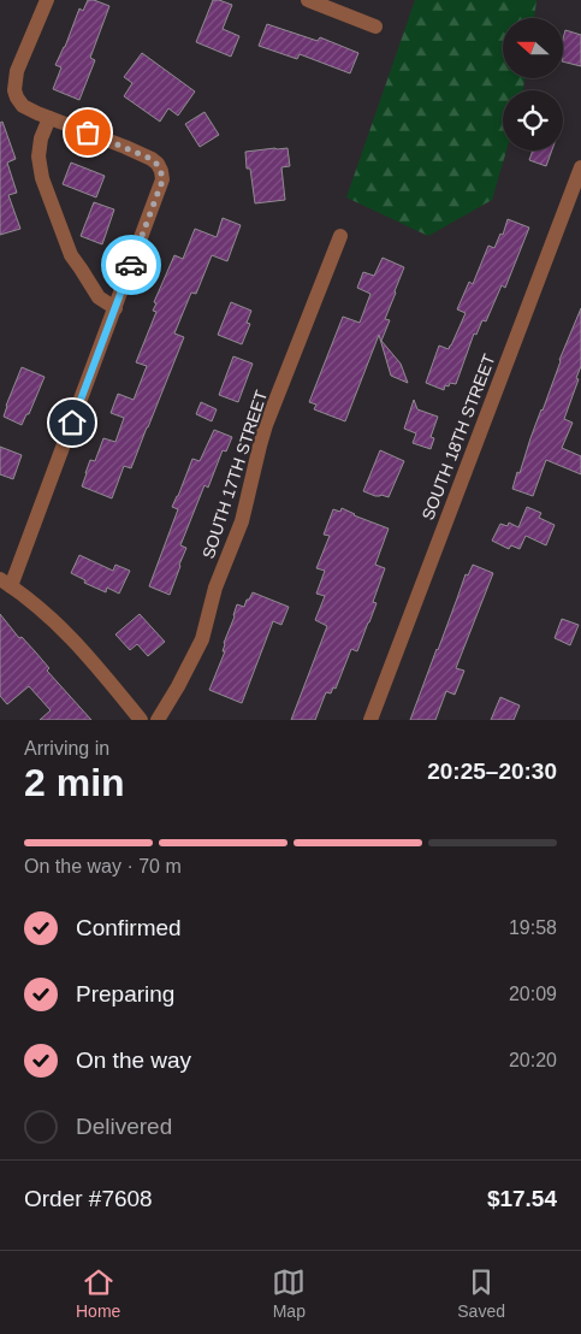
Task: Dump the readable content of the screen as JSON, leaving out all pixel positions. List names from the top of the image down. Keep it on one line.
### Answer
{"streets":{"street":["SOUTH 18TH STREET","SOUTH 17TH STREET"]},"north":"left","page":{"heading":["2 min","Arriving in","20:25–20:30"],"panel":["Order #7608","$17.54"],"bar":"On the way · 70 m","list":[["Confirmed","19:58"],["Preparing","20:09"],["On the way","20:20"],"Delivered"],"tabs":["Home","Map","Saved"]}}
